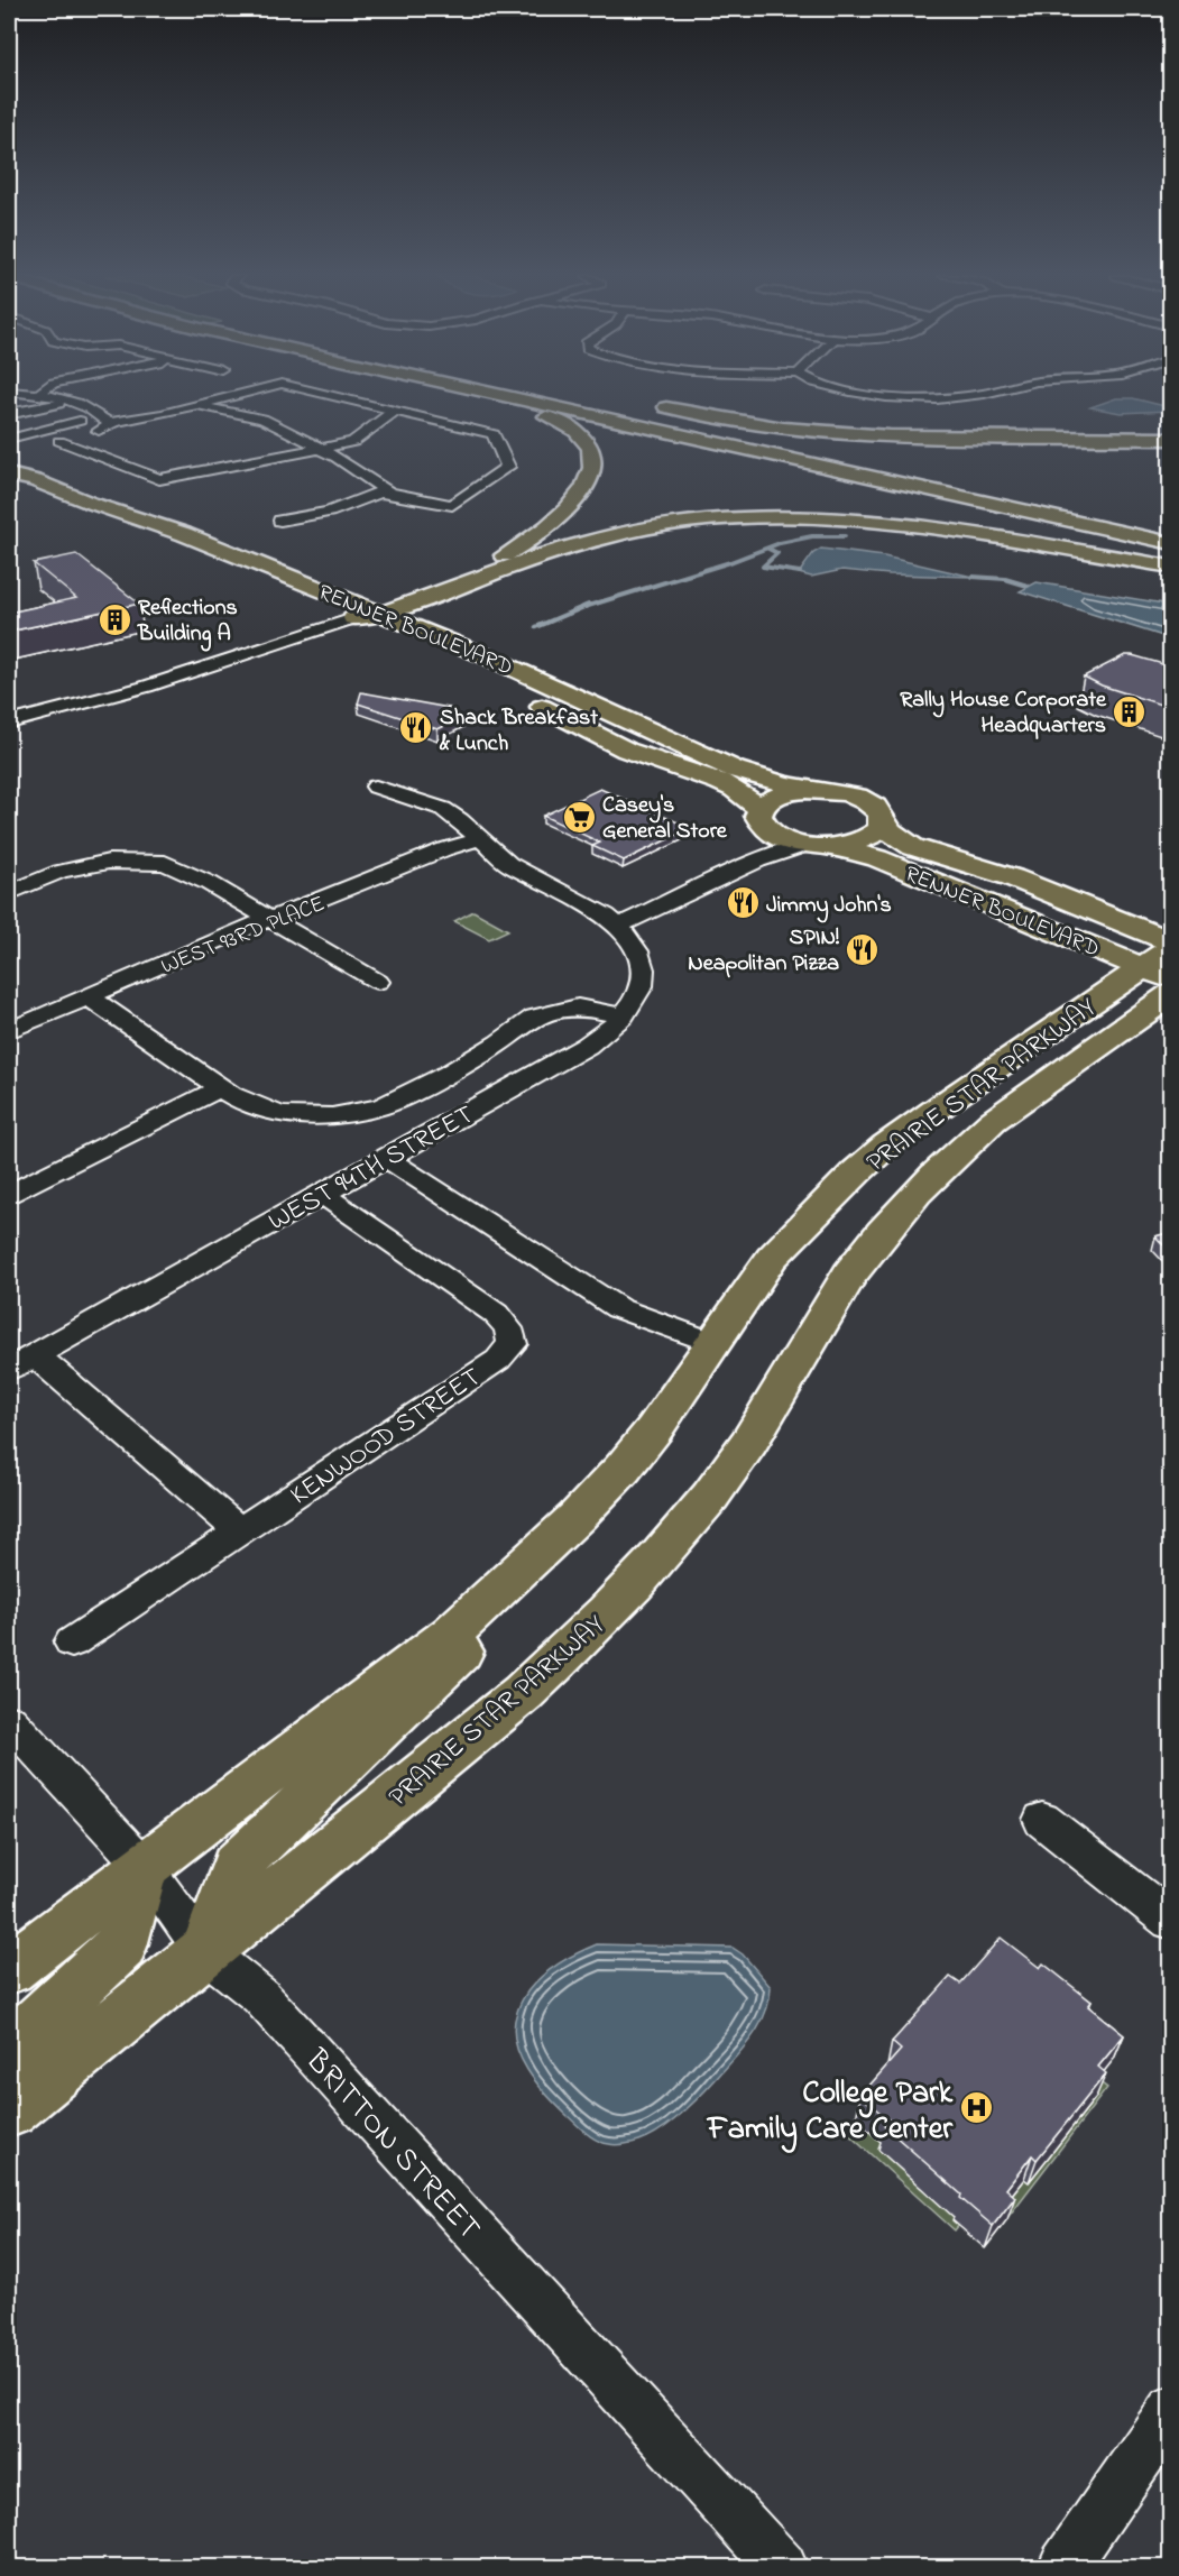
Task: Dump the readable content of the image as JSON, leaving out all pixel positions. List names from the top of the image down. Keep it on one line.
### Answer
{"streets":{"main road":["RENNER BOULEVARD","PRAIRIE STAR PARKWAY"],"street":["WEST 93RD PLACE","WEST 94TH STREET","KENWOOD STREET","BRITTON STREET"]},"crossings":[["RENNER BOULEVARD","PRAIRIE STAR PARKWAY"],["PRAIRIE STAR PARKWAY","BRITTON STREET"],["WEST 94TH STREET","KENWOOD STREET"]],"places":{"building":["Reflections Building A","Rally House Corporate Headquarters"],"restaurant":["Shack Breakfast & Lunch","Jimmy John's","SPIN! Neapolitan Pizza"],"supermarket":["Casey's General Store"],"hospital":["College Park Family Care Center"]}}
